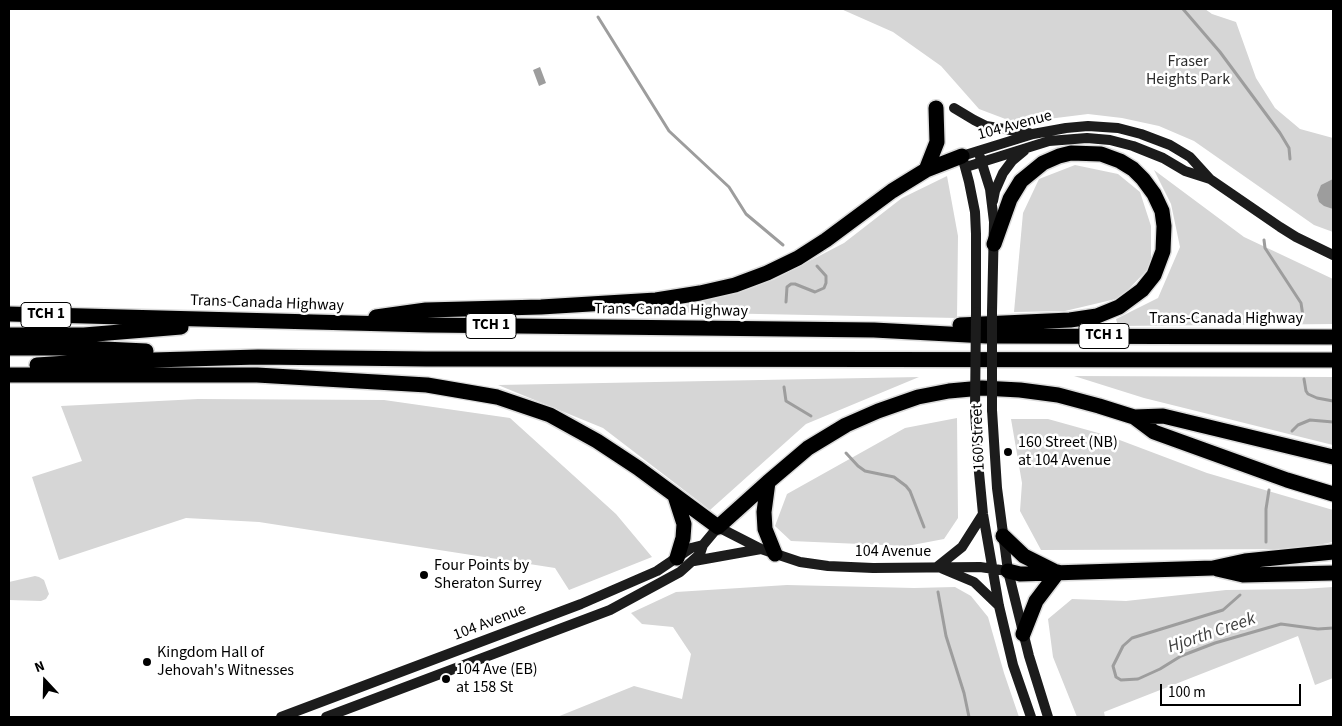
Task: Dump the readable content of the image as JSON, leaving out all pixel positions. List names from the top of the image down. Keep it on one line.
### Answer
{"streets":{"highway":["Trans-Canada Highway","TCH 1"],"main road":["104 Avenue","160 Street"]},"crossings":[["104 Avenue","160 Street"]],"water":["Hjorth Creek"],"parks":["Fraser Heights Park"],"places":["160 Street (NB) at 104 Avenue","Four Points by Sheraton Surrey","Kingdom Hall of Jehovah's Witnesses","104 Ave (EB) at 158 St"],"scale_bar":"100 m","north":"top"}
